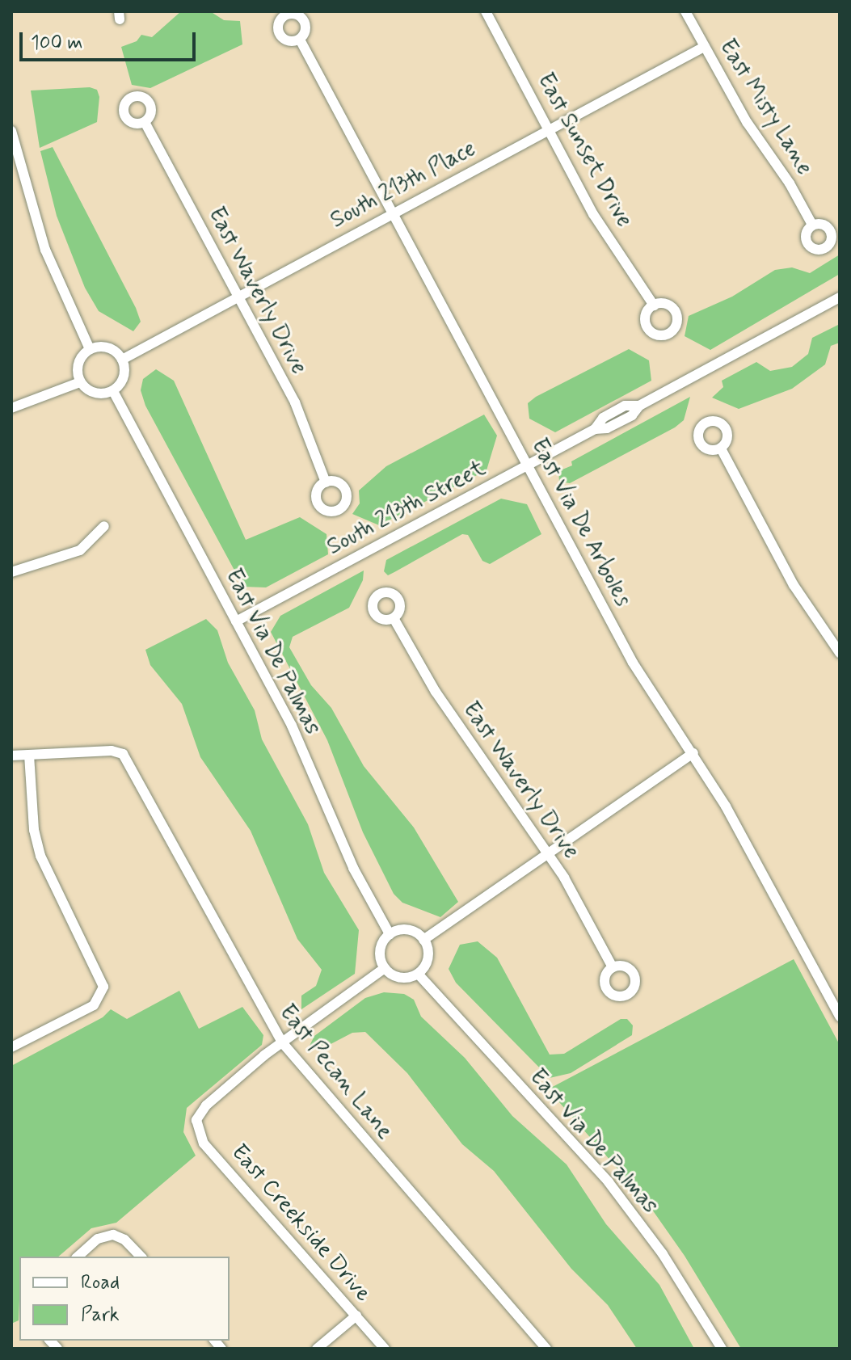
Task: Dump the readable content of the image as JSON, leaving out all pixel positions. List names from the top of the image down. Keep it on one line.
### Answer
{"streets":{"street":["East Misty Lane","East Sunset Drive","South 213th Place","East Waverly Drive","South 213th Street","East Via De Arboles","East Via De Palmas","East Pecan Lane","East Creekside Drive"]},"crossings":[["East Misty Lane","South 213th Place"],["East Sunset Drive","South 213th Place"],["South 213th Place","East Waverly Drive"],["South 213th Place","East Via De Arboles"],["South 213th Place","East Via De Palmas"],["South 213th Street","East Via De Arboles"],["South 213th Street","East Via De Palmas"],["East Pecan Lane","East Creekside Drive"]],"legend":["Road","Park"],"scale_bar":"100 m"}
